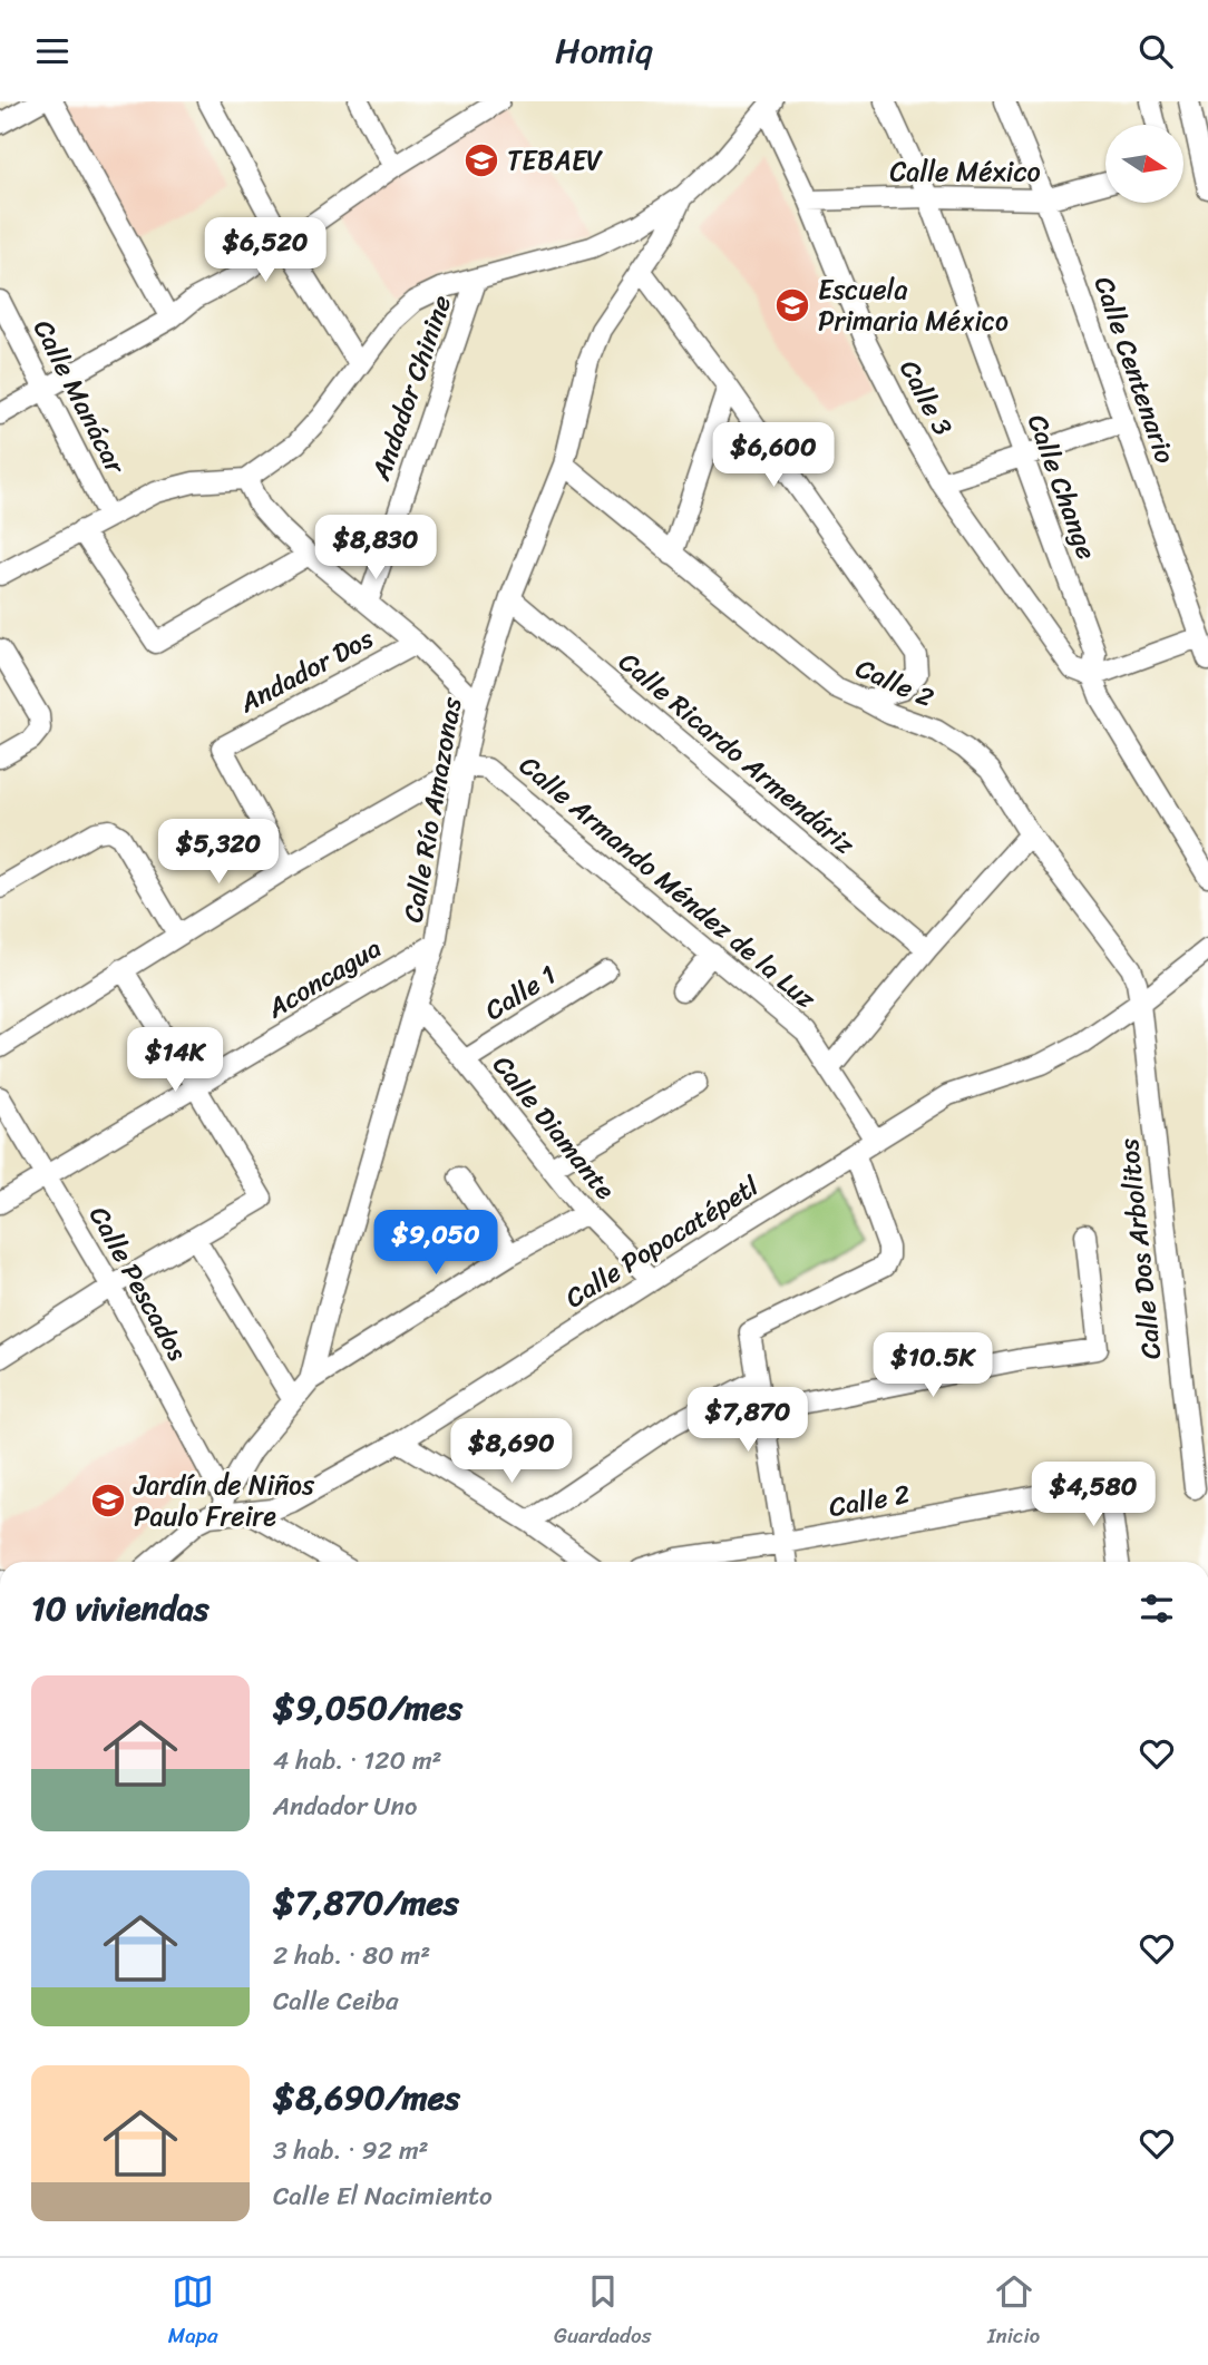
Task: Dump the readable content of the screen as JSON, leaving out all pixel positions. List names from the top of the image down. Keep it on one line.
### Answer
{"streets":{"street":["Calle México","Calle Centenario","Andador Chinine","Calle Manácar","Calle 3","Calle Change","Andador Dos","Calle 2","Calle Ricardo Armendáriz","Calle Río Amazonas","Calle Armando Méndez de la Luz","Aconcagua","Calle 1","Calle Diamante","Calle Popocatépetl","Calle Dos Arbolitos","Calle Pescados"]},"crossings":[["Calle México","Calle Centenario"],["Calle México","Calle 3"],["Calle México","Calle Change"],["Calle 3","Calle Change"],["Calle 3","Calle Río Amazonas"],["Calle 2","Calle Río Amazonas"],["Calle 2","Calle Popocatépetl"],["Calle 2","Calle Dos Arbolitos"],["Calle Ricardo Armendáriz","Calle Río Amazonas"],["Calle Río Amazonas","Calle Armando Méndez de la Luz"],["Calle Río Amazonas","Aconcagua"],["Calle Río Amazonas","Calle Diamante"],["Calle Río Amazonas","Calle Popocatépetl"],["Calle Río Amazonas","Calle Pescados"],["Calle Armando Méndez de la Luz","Calle Popocatépetl"],["Aconcagua","Calle Pescados"],["Calle 1","Calle Diamante"],["Calle Diamante","Calle Popocatépetl"],["Calle Popocatépetl","Calle Dos Arbolitos"],["Calle Popocatépetl","Calle Pescados"]],"places":{"school or university":["TEBAEV","Escuela Primaria México","Jardín de Niños Paulo Freire"]},"north":"right","page":{"header":"Homiq","price":["$6,520","$6,600","$8,830","$5,320","$14K","$9,050","$10.5K","$7,870","$8,690","$4,580"],"heading":"10 viviendas","list":[{"name":"$9,050/mes","note":"4 hab. · 120 m² · Andador Uno"},{"name":"$7,870/mes","note":"2 hab. · 80 m² · Calle Ceiba"},{"name":"$8,690/mes","note":"3 hab. · 92 m² · Calle El Nacimiento"}],"tabs":["Mapa","Guardados","Inicio"]}}
